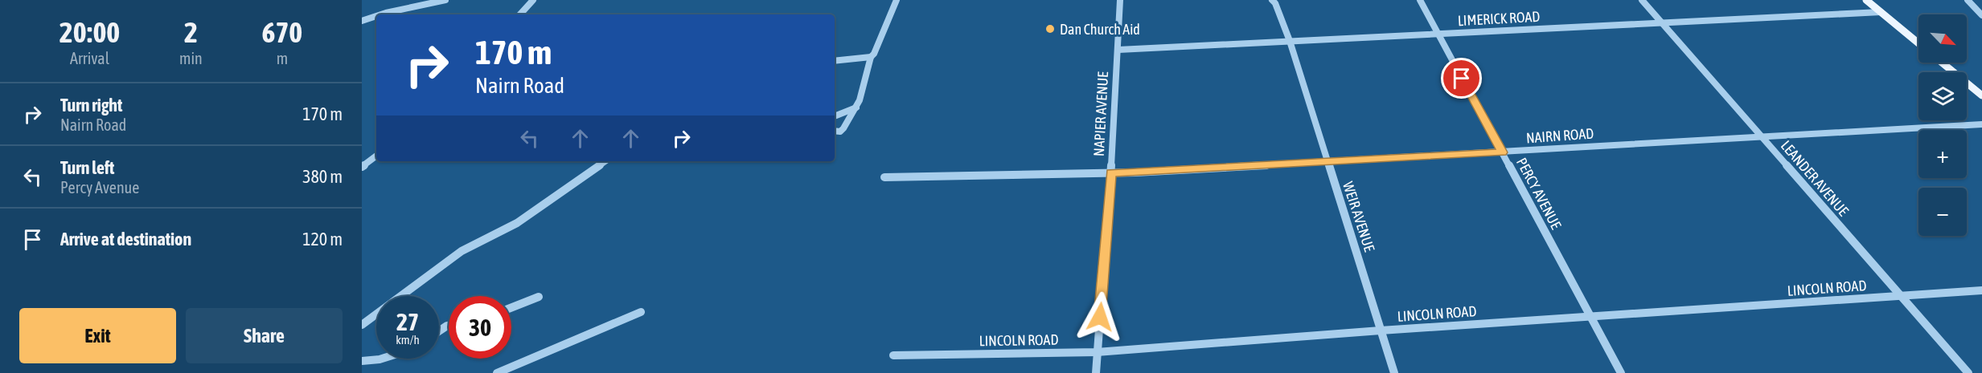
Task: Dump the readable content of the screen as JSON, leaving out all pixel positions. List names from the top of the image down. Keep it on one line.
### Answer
{"streets":{"street":["LIMERICK ROAD","NAPIER AVENUE","NAIRN ROAD","LEANDER AVENUE","PERCY AVENUE","WEIR AVENUE","LINCOLN ROAD"]},"crossings":[["LIMERICK ROAD","NAPIER AVENUE"],["LIMERICK ROAD","LEANDER AVENUE"],["LIMERICK ROAD","PERCY AVENUE"],["LIMERICK ROAD","WEIR AVENUE"],["NAPIER AVENUE","NAIRN ROAD"],["NAPIER AVENUE","LINCOLN ROAD"],["NAIRN ROAD","LEANDER AVENUE"],["NAIRN ROAD","PERCY AVENUE"],["NAIRN ROAD","WEIR AVENUE"],["LEANDER AVENUE","LINCOLN ROAD"],["PERCY AVENUE","LINCOLN ROAD"],["WEIR AVENUE","LINCOLN ROAD"]],"places":["Dan Church Aid"],"north":"bottom right","page":{"eta":["20:00","Arrival","2","min","670","m"],"map_buttons":["+","−"],"turn":["170 m","Nairn Road"],"list":[{"name":"Turn right","note":"Nairn Road","value":"170 m"},{"name":"Turn left","note":"Percy Avenue","value":"380 m"},{"name":"Arrive at destination","value":"120 m"}],"speed":"27 km/h","limit":"30","buttons":["Exit","Share"]}}
